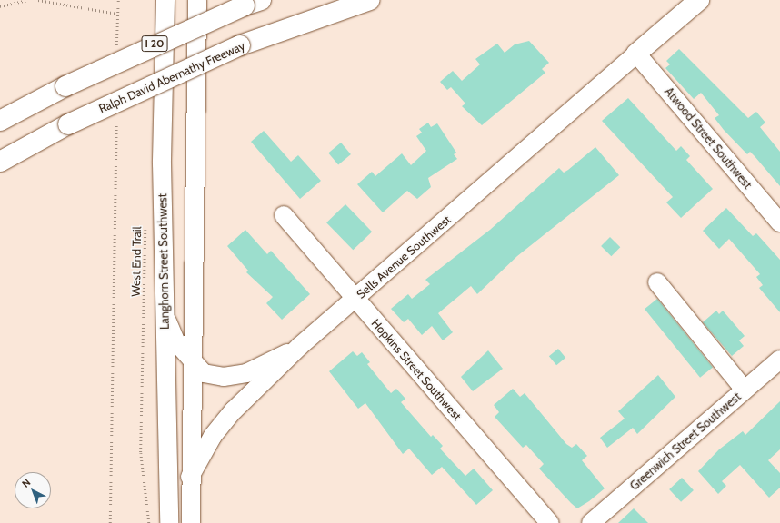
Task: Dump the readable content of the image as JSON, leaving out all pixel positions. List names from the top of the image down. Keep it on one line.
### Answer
{"streets":{"highway":["I 20","Ralph David Abernathy Freeway"],"street":["Atwood Street Southwest","Sells Avenue Southwest","Langhorn Street Southwest","Hopkins Street Southwest","Greenwich Street Southwest"],"path":["West End Trail"]},"crossings":[["Atwood Street Southwest","Sells Avenue Southwest"],["Sells Avenue Southwest","Hopkins Street Southwest"]],"north":"top left"}
